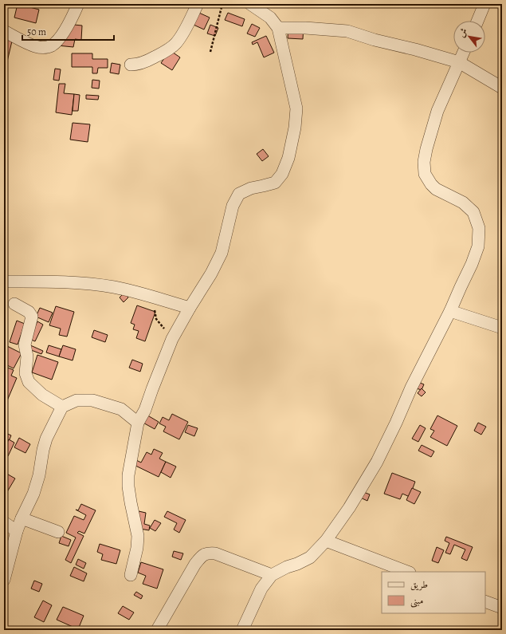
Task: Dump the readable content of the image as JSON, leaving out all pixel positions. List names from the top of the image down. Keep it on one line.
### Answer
{"legend":["طريق","مبنى"],"scale_bar":"50 m","north":"top left"}
